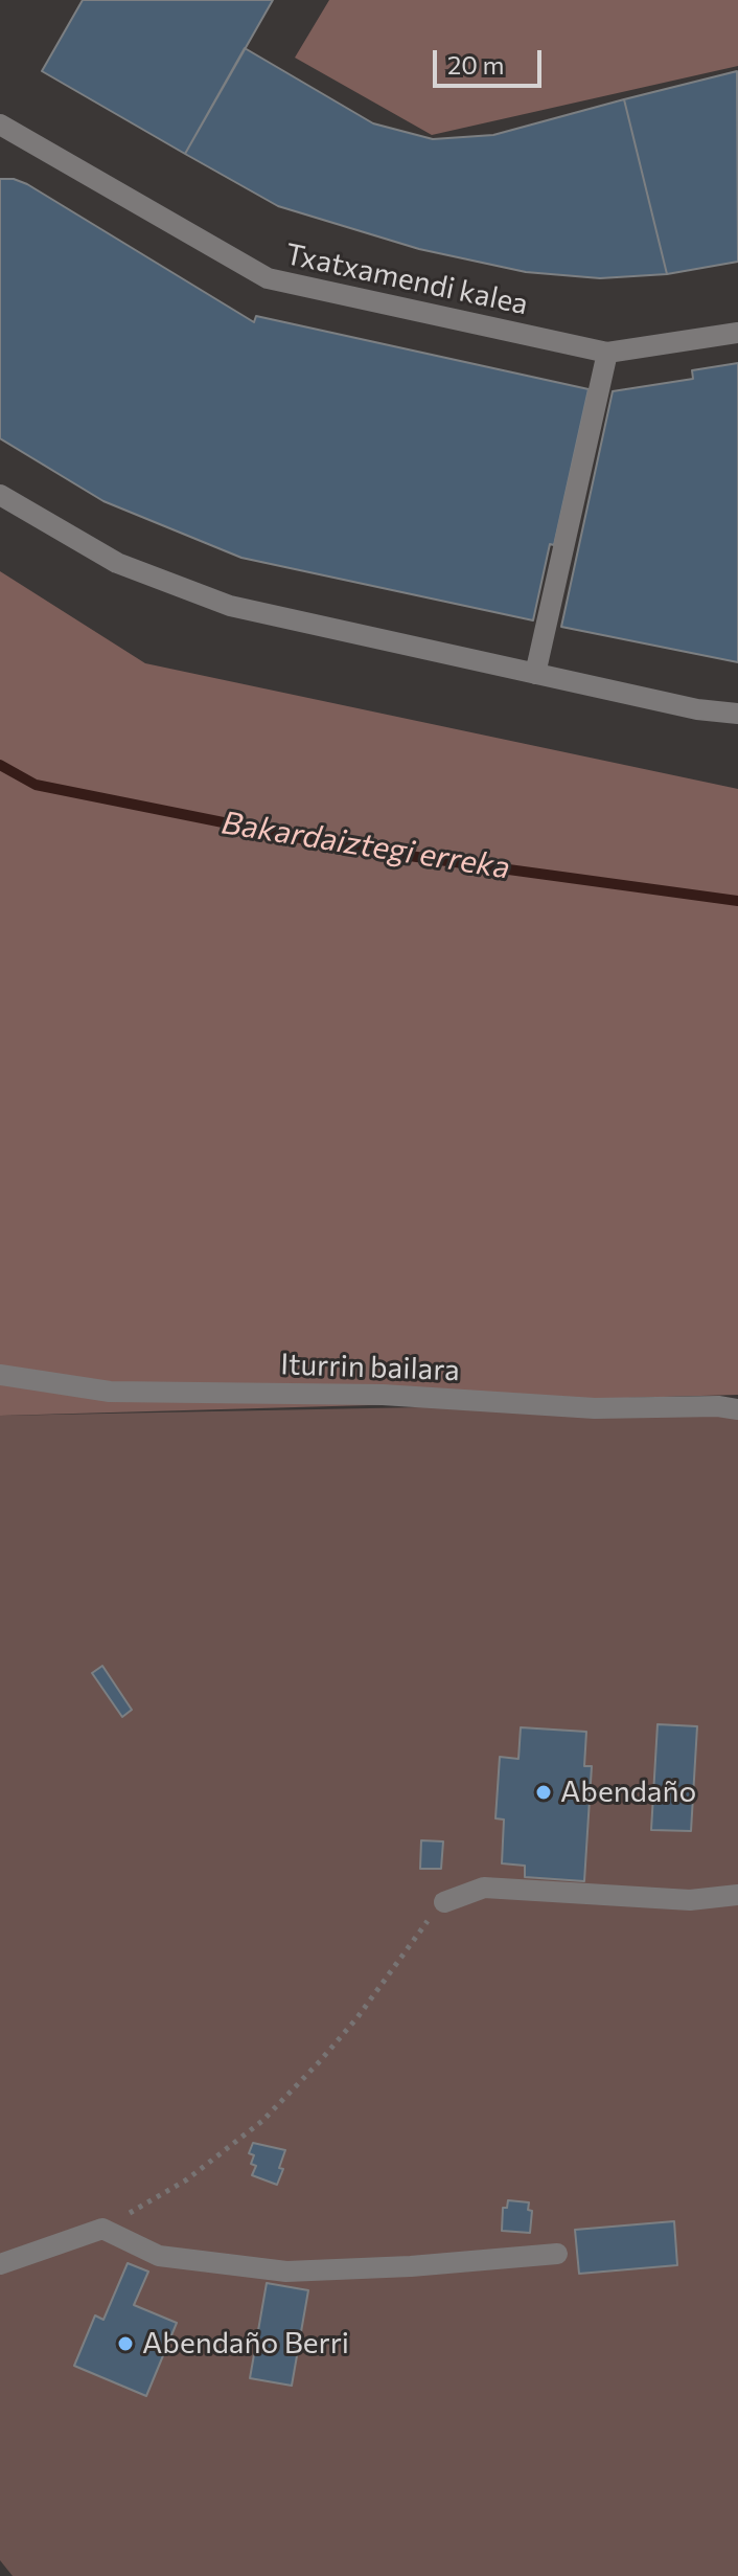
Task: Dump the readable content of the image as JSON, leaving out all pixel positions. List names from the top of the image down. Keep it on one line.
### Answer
{"streets":{"street":["Txatxamendi kalea","Iturrin bailara"]},"water":["Bakardaiztegi erreka"],"places":["Abendaño","Abendaño Berri"],"scale_bar":"20 m"}
